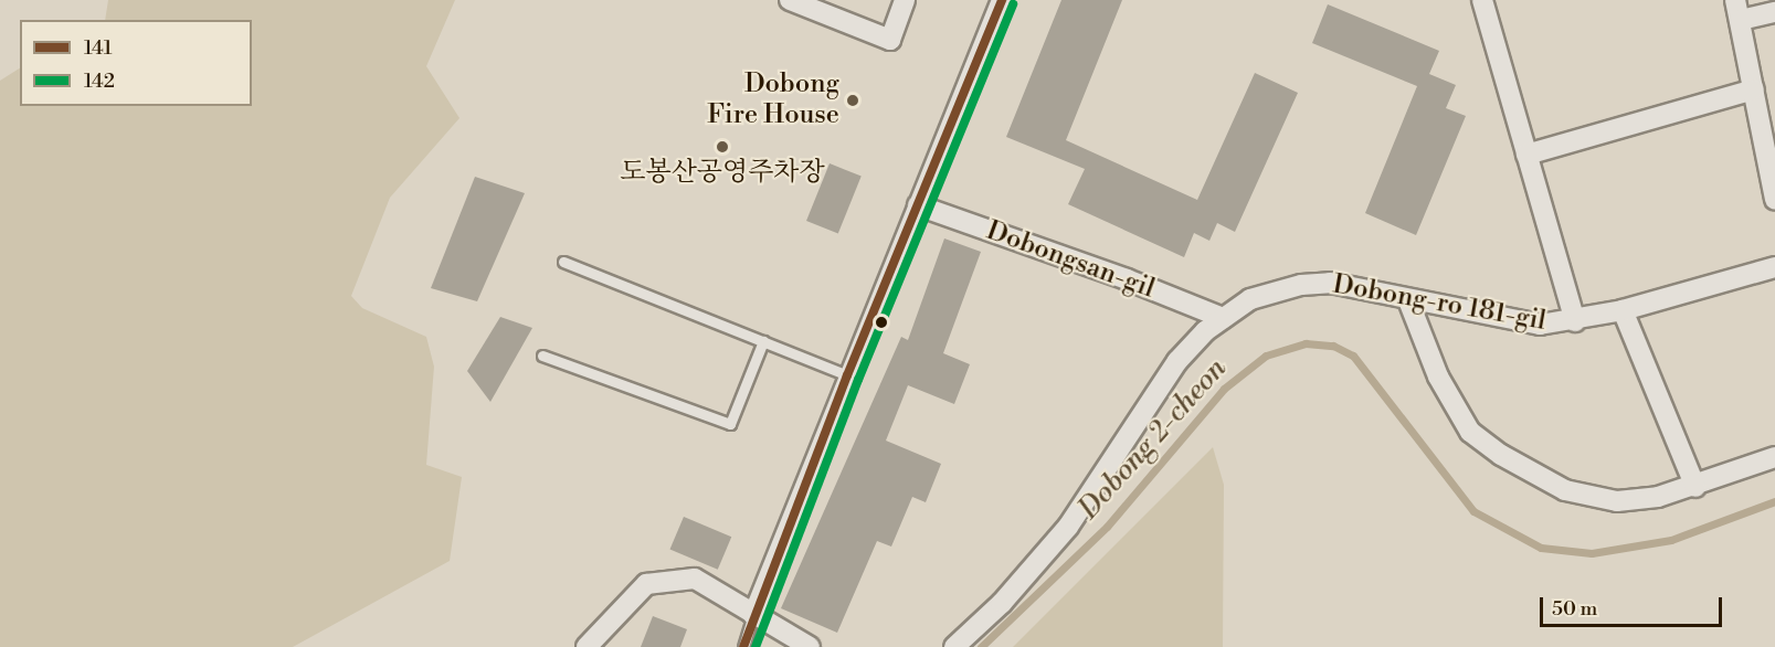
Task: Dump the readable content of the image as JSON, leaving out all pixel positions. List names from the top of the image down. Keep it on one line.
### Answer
{"streets":{"street":["Dobongsan-gil","Dobong-ro 181-gil"]},"crossings":[["Dobongsan-gil","Dobong-ro 181-gil"]],"water":["Dobong 2-cheon"],"places":["Dobong Fire House","도봉산공영주차장"],"lines":["transit line 141","transit line 142"],"legend":["141","142"],"scale_bar":"50 m"}
